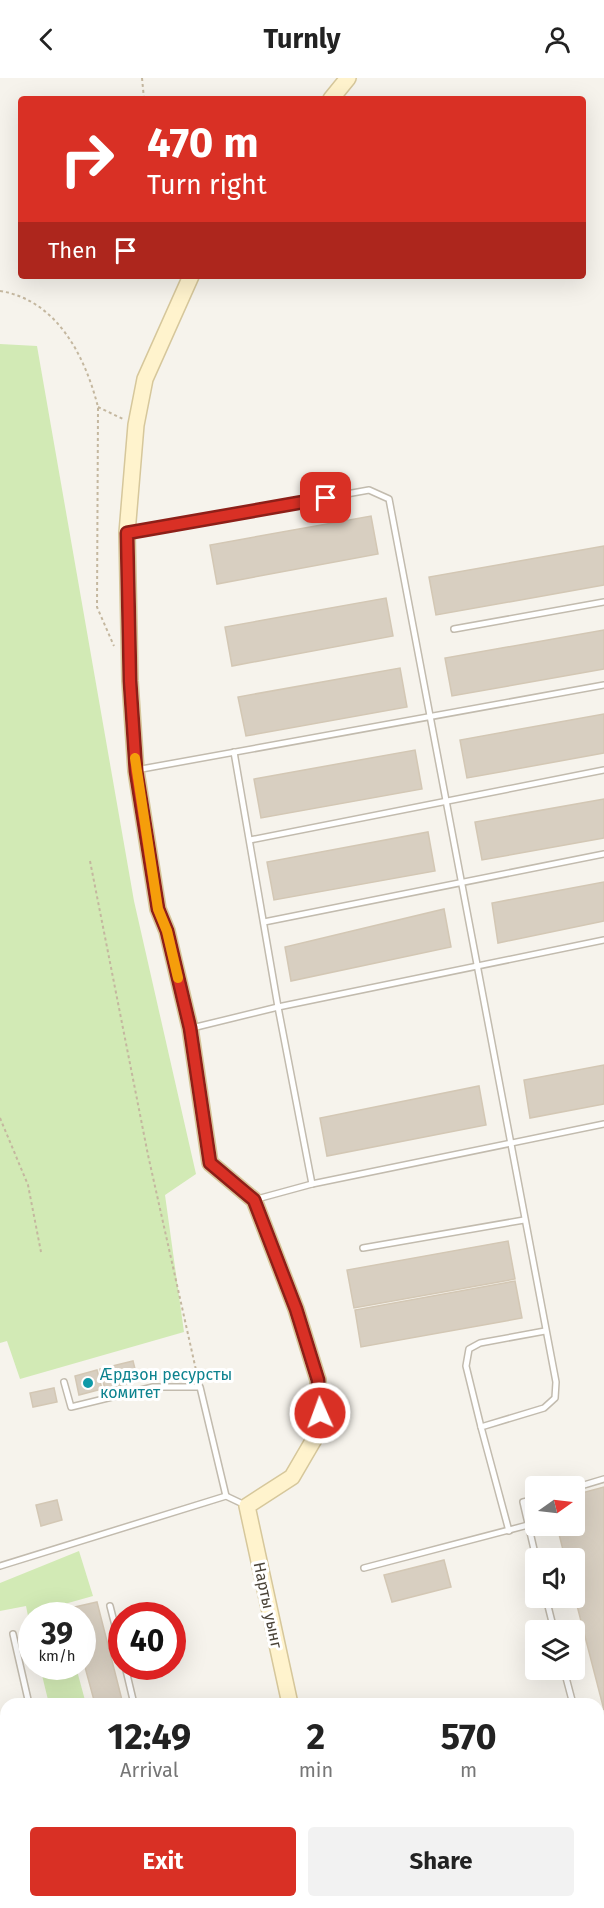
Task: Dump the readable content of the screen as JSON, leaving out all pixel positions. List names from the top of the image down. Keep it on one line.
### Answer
{"streets":{"street":["Нарты уынг"]},"places":["Æрдзон ресурсты комитет"],"north":"right","page":{"header":"Turnly","turn":["470 m","Turn right"],"then":"Then","speed":"39 km/h","limit":"40","eta":["12:49","Arrival","2","min","570","m"],"buttons":["Exit","Share"]}}
